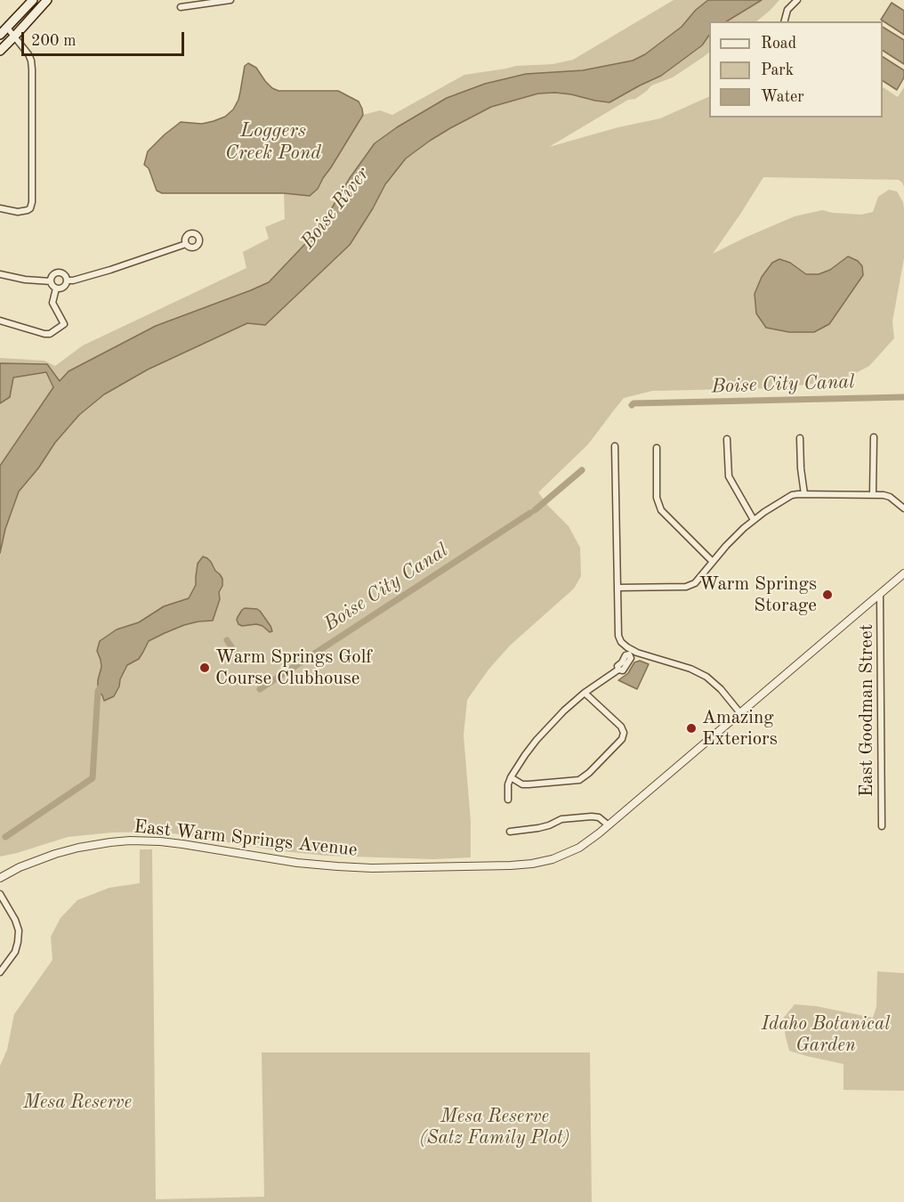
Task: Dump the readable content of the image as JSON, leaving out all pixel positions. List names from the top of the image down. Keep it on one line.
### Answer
{"streets":{"street":["East Goodman Street","East Warm Springs Avenue"]},"crossings":[["East Goodman Street","East Warm Springs Avenue"]],"water":["Loggers Creek Pond","Boise River","Boise City Canal"],"parks":["Idaho Botanical Garden","Mesa Reserve","Mesa Reserve (Satz Family Plot)"],"places":["Warm Springs Storage","Warm Springs Golf Course Clubhouse","Amazing Exteriors"],"legend":["Road","Park","Water"],"scale_bar":"200 m"}
